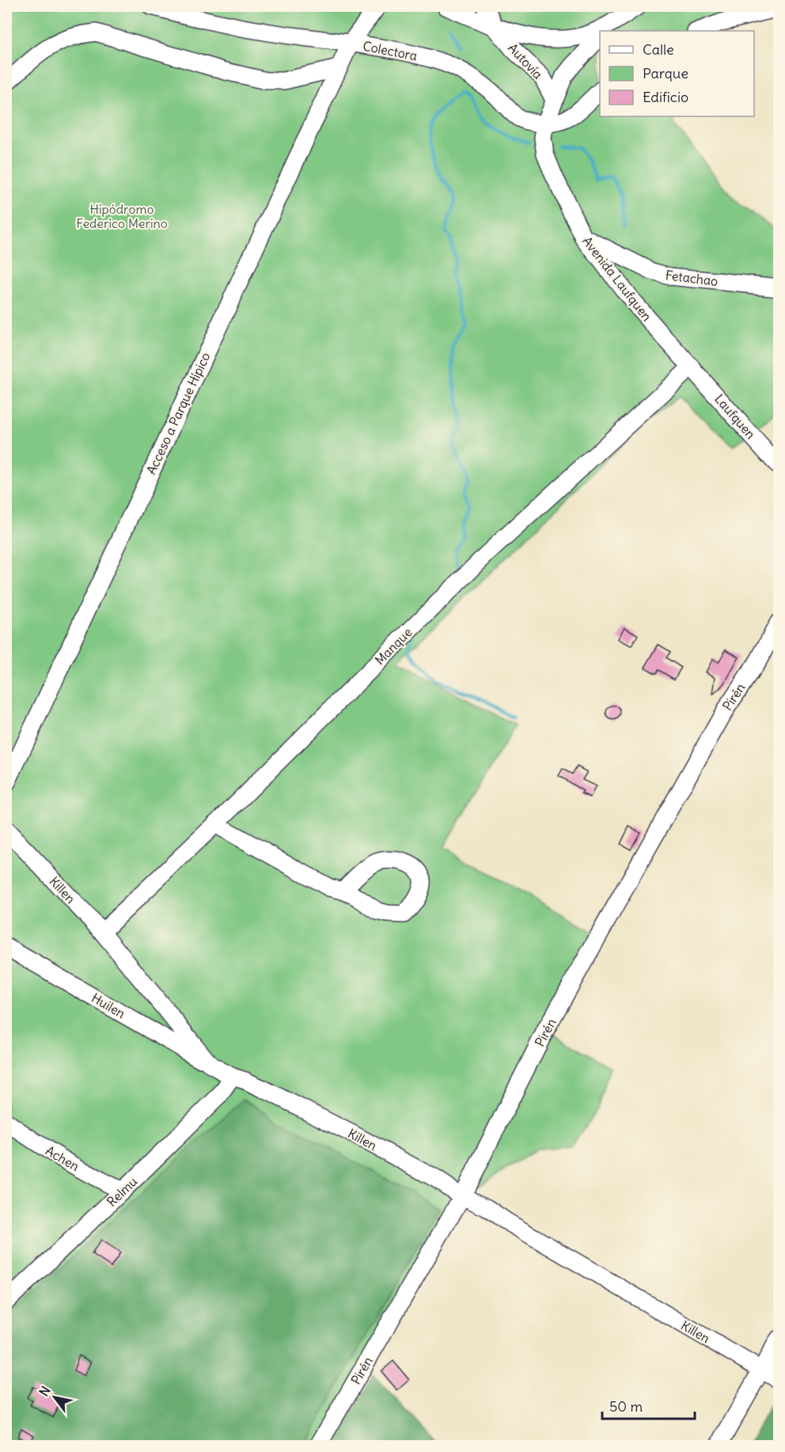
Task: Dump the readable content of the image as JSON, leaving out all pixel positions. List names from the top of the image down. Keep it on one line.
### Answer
{"streets":{"street":["Colectora","Autovía","Fetachao","Avenida Laufquen","Acceso a Parque Hípico","Laufquen","Manque","Pirén","Killen","Huilen","Achen","Relmu"]},"crossings":[["Colectora","Avenida Laufquen"],["Colectora","Acceso a Parque Hípico"],["Autovía","Avenida Laufquen"],["Fetachao","Avenida Laufquen"],["Avenida Laufquen","Laufquen"],["Avenida Laufquen","Manque"],["Laufquen","Manque"],["Manque","Killen"],["Pirén","Killen"],["Killen","Huilen"],["Killen","Relmu"],["Achen","Relmu"]],"parks":["Hipódromo Federico Merino"],"legend":["Calle","Parque","Edificio"],"scale_bar":"50 m","north":"top left"}
